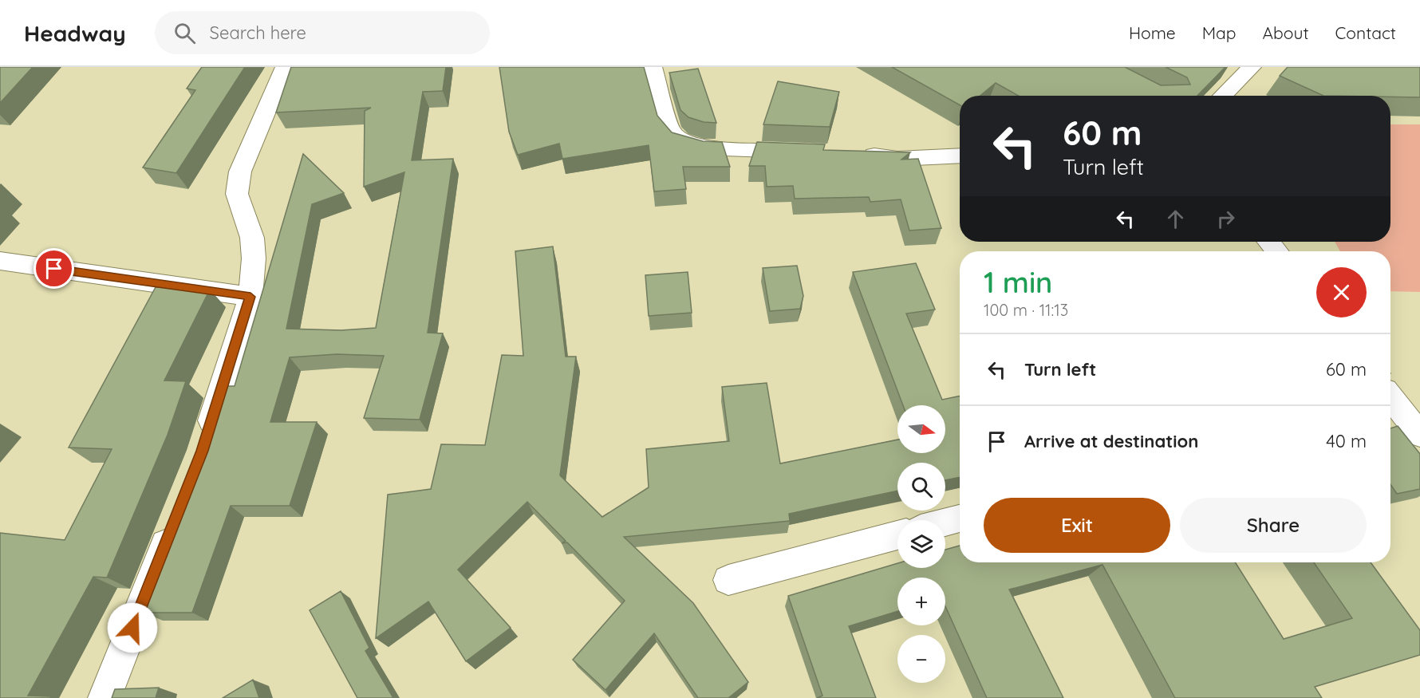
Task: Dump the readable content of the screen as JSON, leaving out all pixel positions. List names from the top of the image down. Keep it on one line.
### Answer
{"north":"right","page":{"header":"Headway","search":"Search here","nav":["Home","Map","About","Contact"],"turn":["60 m","Turn left"],"heading":["1 min","100 m · 11:13"],"list":[{"name":"Turn left","value":"60 m"},{"name":"Arrive at destination","value":"40 m"}],"map_buttons":["+","−"],"buttons":["Exit","Share"]}}
